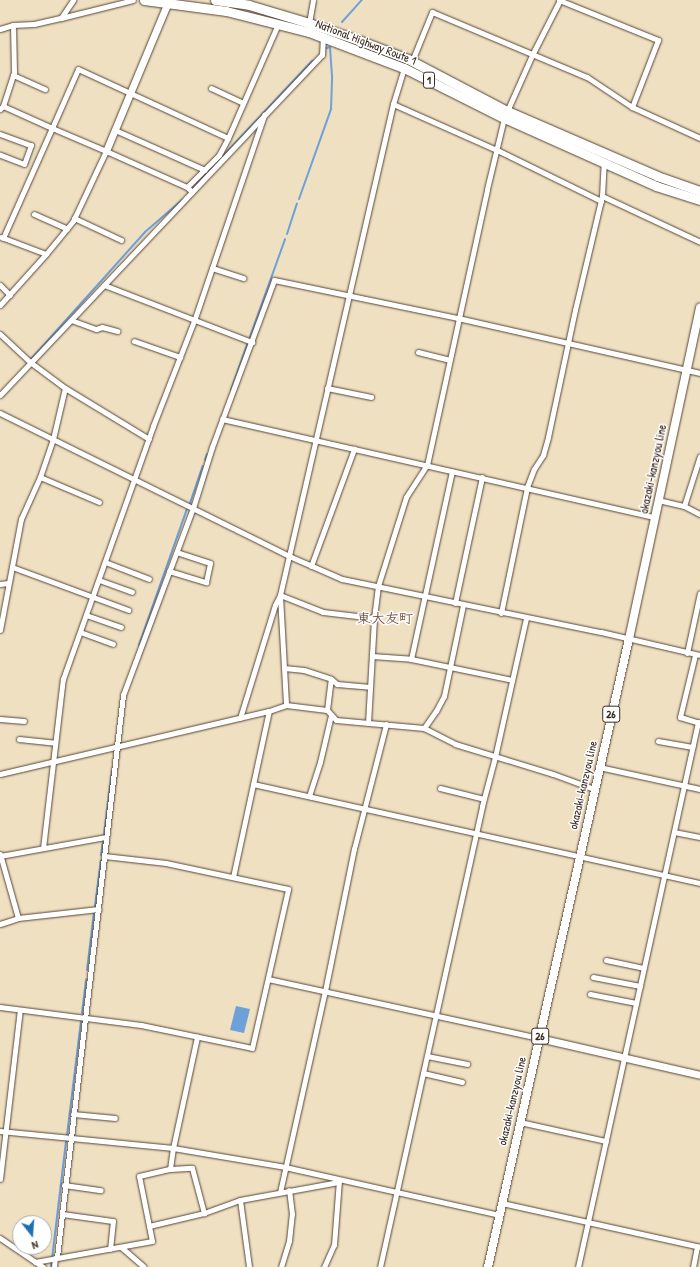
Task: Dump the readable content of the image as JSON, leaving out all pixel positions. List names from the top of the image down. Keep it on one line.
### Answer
{"streets":{"highway":["National Highway Route 1","1"],"main road":["okazaki-kanzyou line","26"]},"districts":["東大友町"],"north":"bottom"}
